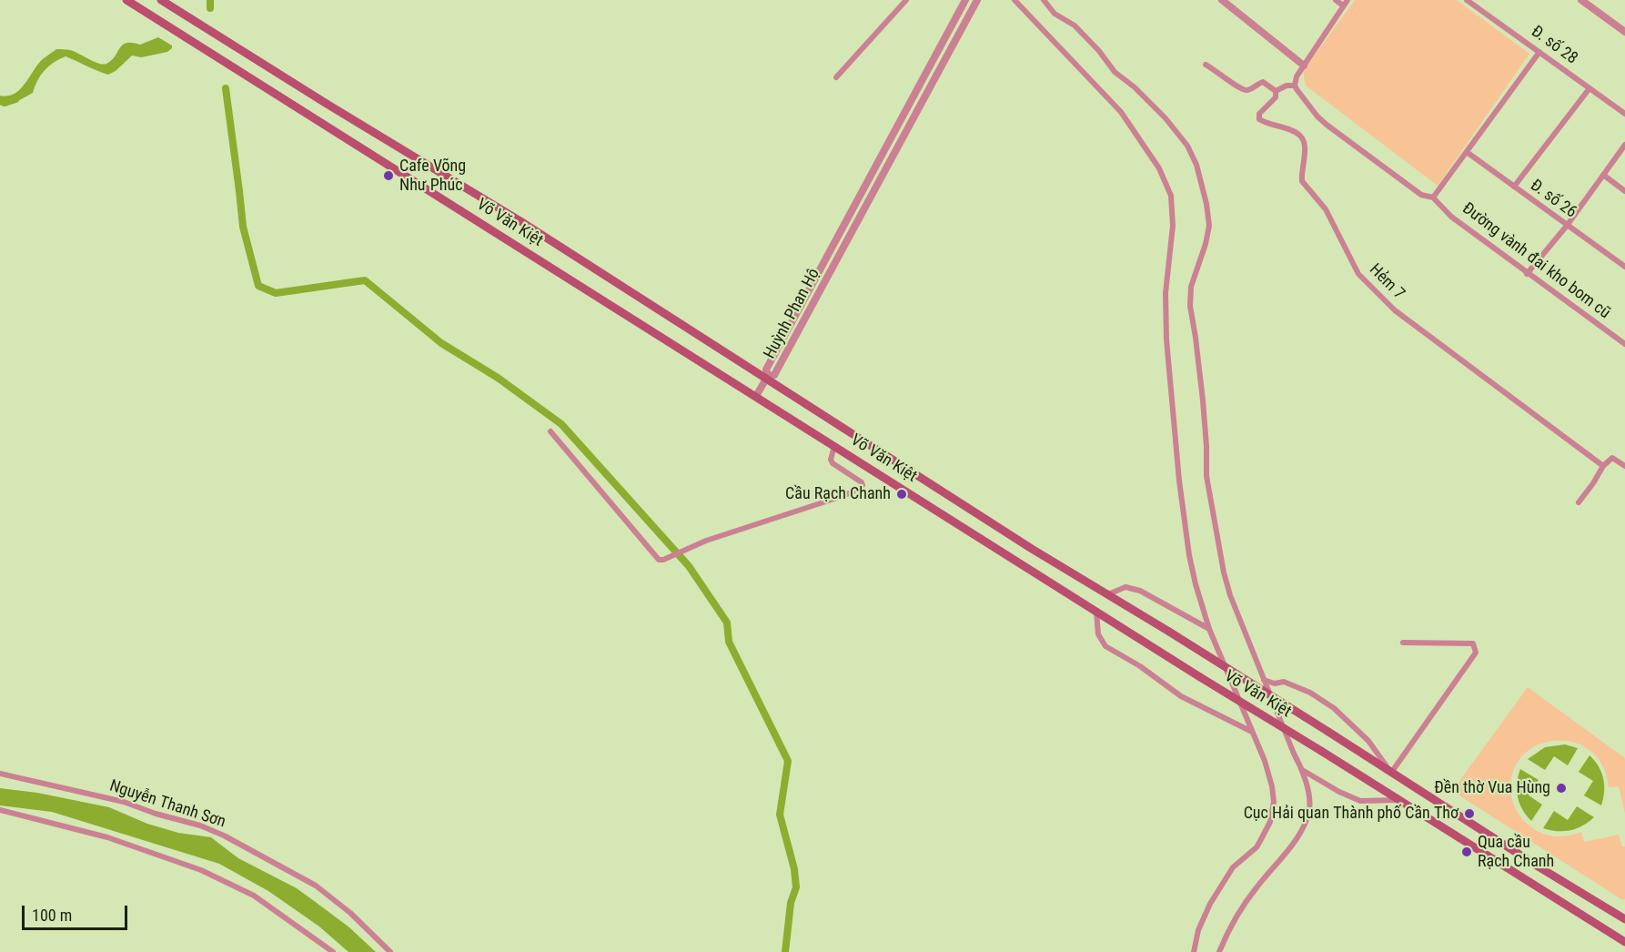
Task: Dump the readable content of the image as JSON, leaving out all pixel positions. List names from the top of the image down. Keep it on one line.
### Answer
{"streets":{"main road":["Võ Văn Kiệt"],"street":["Đ. số 28","Đ. số 26","Đường vành đai kho bom cũ","Hẻm 7","Huỳnh Phan Hộ","Nguyễn Thanh Sơn"]},"crossings":[["Võ Văn Kiệt","Huỳnh Phan Hộ"]],"places":["Cafe Võng Như Phúc","Cầu Rạch Chanh","Đền thờ Vua Hùng","Cục Hải quan Thành phố Cần Thơ","Qua cầu Rạch Chanh"],"scale_bar":"100 m"}
